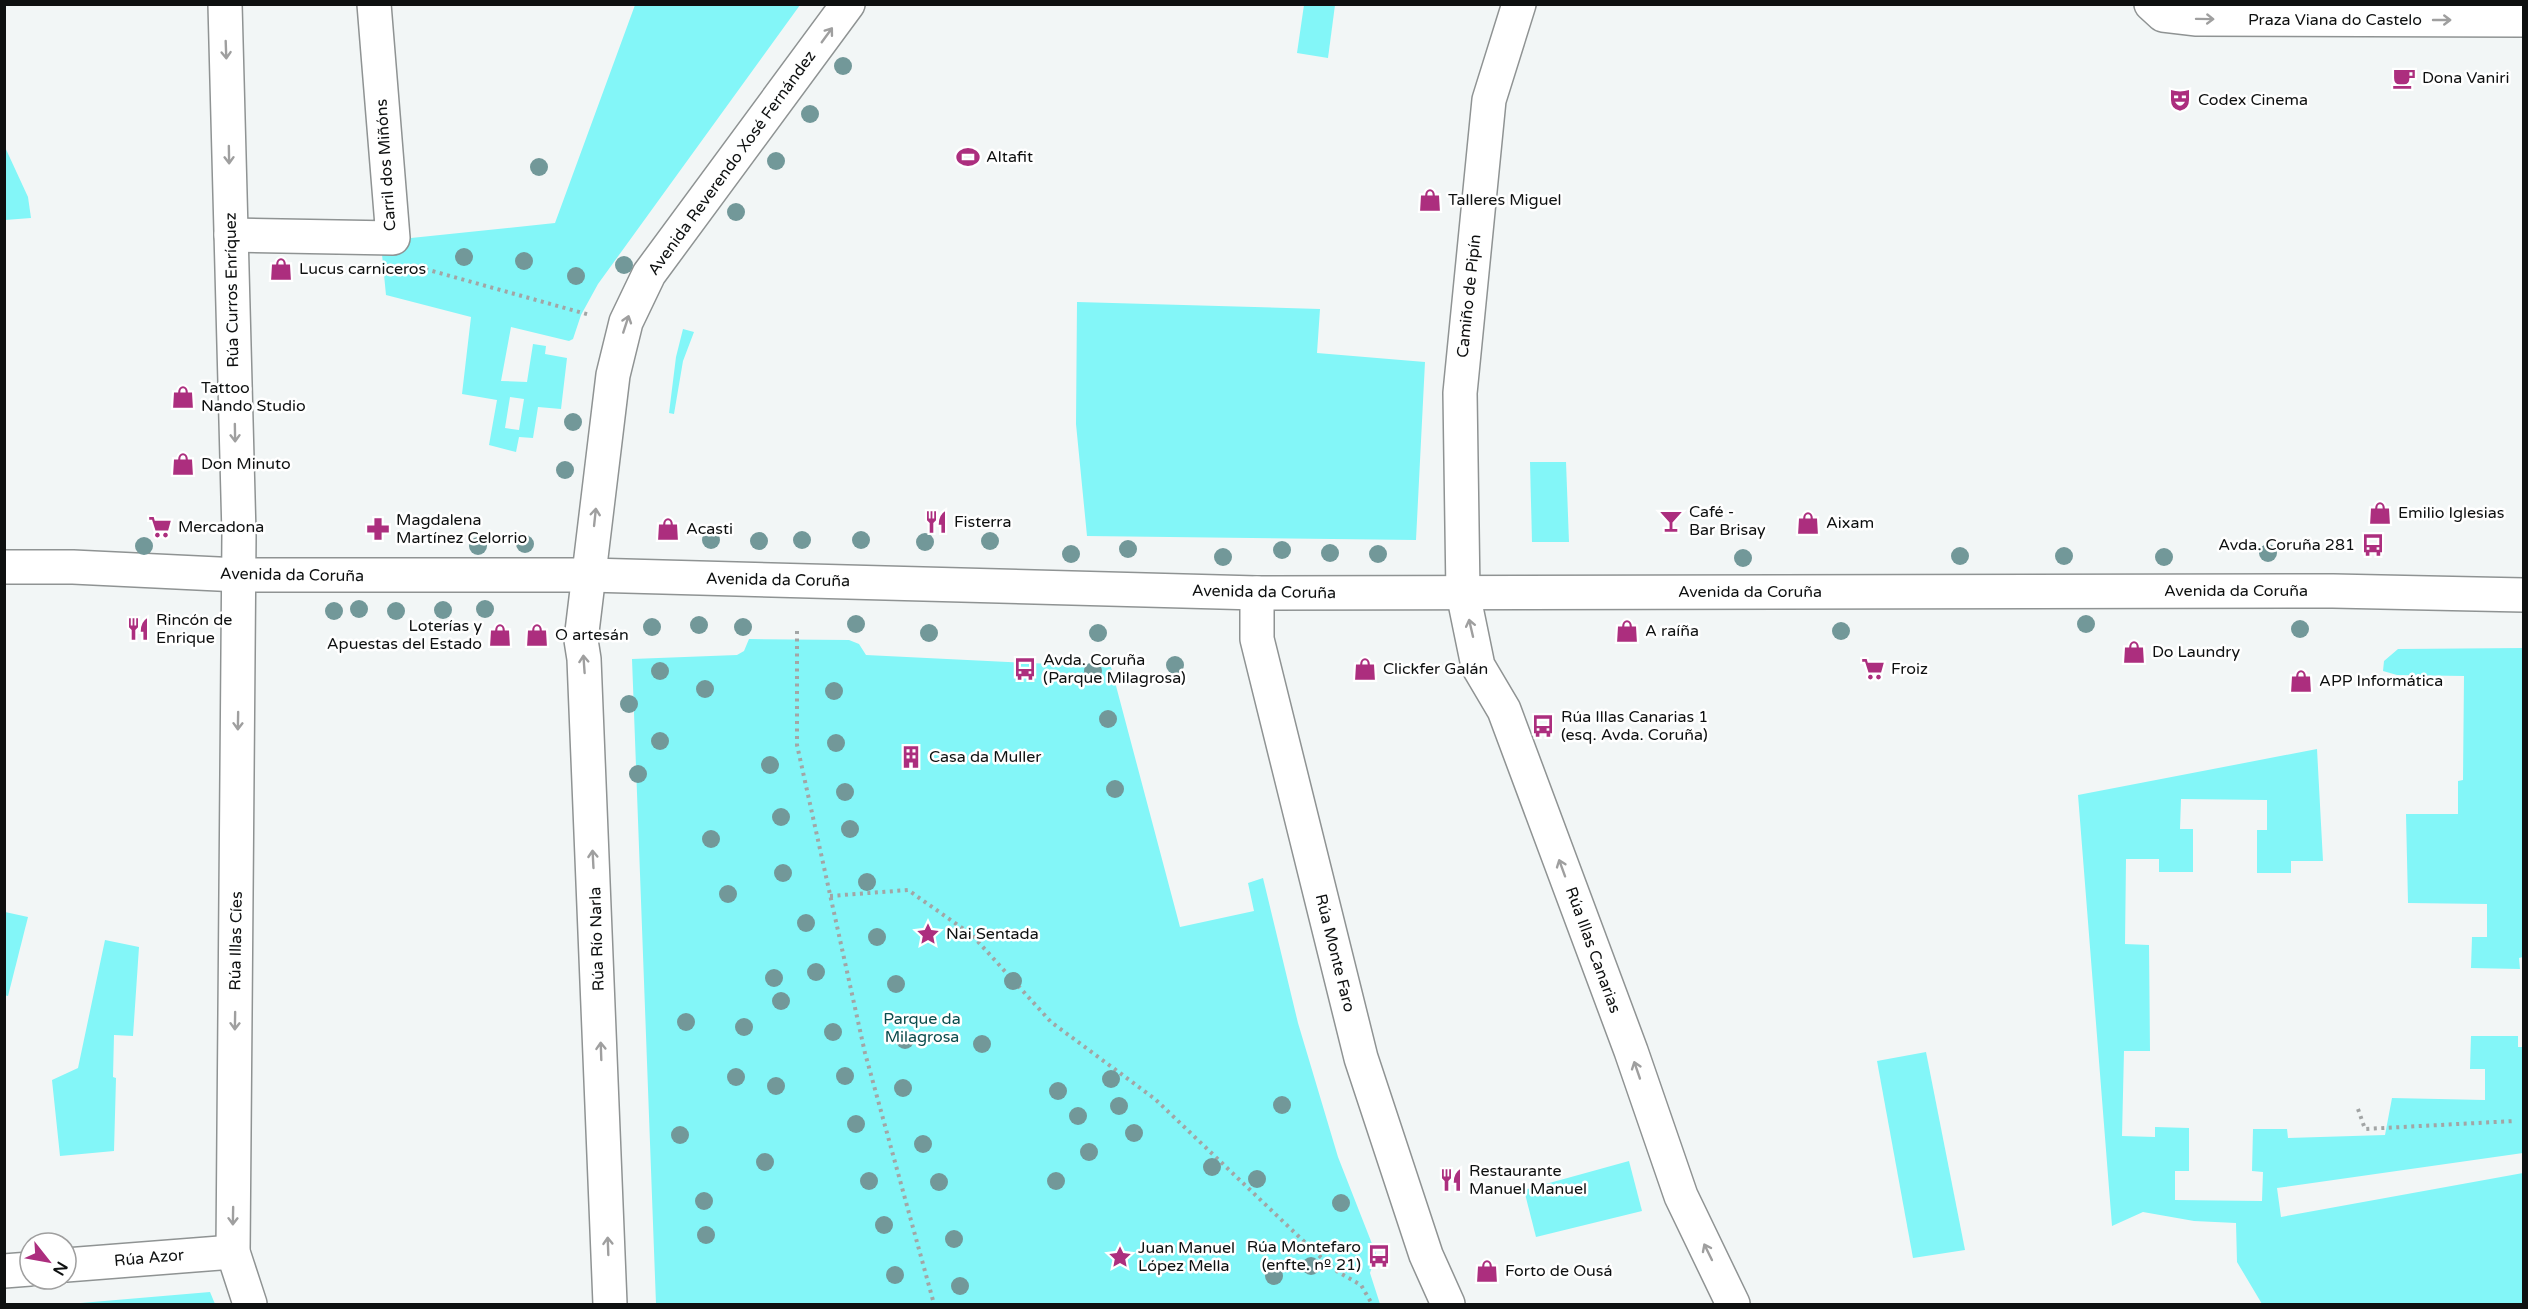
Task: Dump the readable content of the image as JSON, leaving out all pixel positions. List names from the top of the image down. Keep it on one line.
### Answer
{"streets":{"street":["Praza Viana do Castelo","Avenida Reverendo Xosé Fernández","Carril dos Miñóns","Rúa Curros Enríquez","Camiño de Pipín","Avenida da Coruña","Rúa Río Narla","Rúa Illas Cíes","Rúa Illas Canarias","Rúa Monte Faro","Rúa Azor"]},"crossings":[["Avenida Reverendo Xosé Fernández","Avenida da Coruña"],["Avenida Reverendo Xosé Fernández","Rúa Río Narla"],["Carril dos Miñóns","Rúa Curros Enríquez"],["Rúa Curros Enríquez","Avenida da Coruña"],["Rúa Curros Enríquez","Rúa Illas Cíes"],["Camiño de Pipín","Avenida da Coruña"],["Camiño de Pipín","Rúa Illas Canarias"],["Avenida da Coruña","Rúa Río Narla"],["Avenida da Coruña","Rúa Illas Cíes"],["Avenida da Coruña","Rúa Illas Canarias"],["Avenida da Coruña","Rúa Monte Faro"],["Rúa Illas Cíes","Rúa Azor"]],"one_way":["Praza Viana do Castelo","Avenida Reverendo Xosé Fernández","Rúa Curros Enríquez","Rúa Río Narla","Rúa Illas Cíes","Rúa Illas Canarias"],"parks":["Parque da Milagrosa"],"places":{"cafe":["Dona Vaniri"],"theatre":["Codex Cinema"],"sports":["Altafit"],"shop":["Talleres Miguel","Lucus carniceros","Tattoo Nando Studio","Don Minuto","Emilio Iglesias","Aixam","Acasti","A raíña","Loterías y Apuestas del Estado","O artesán","Do Laundry","Clickfer Galán","APP Informática","Forto de Ousá"],"bar":["Café - Bar Brisay"],"restaurant":["Fisterra","Rincón de Enrique","Restaurante Manuel Manuel"],"supermarket":["Mercadona","Froiz"],"pharmacy":["Magdalena Martínez Celorrio"],"bus stop":["Avda. Coruña 281","Avda. Coruña (Parque Milagrosa)","Rúa Illas Canarias 1 (esq. Avda. Coruña)","Rúa Montefaro (enfte. nº 21)"],"building":["Casa da Muller"],"place":["Nai Sentada","Juan Manuel López Mella"]},"north":"bottom right"}
